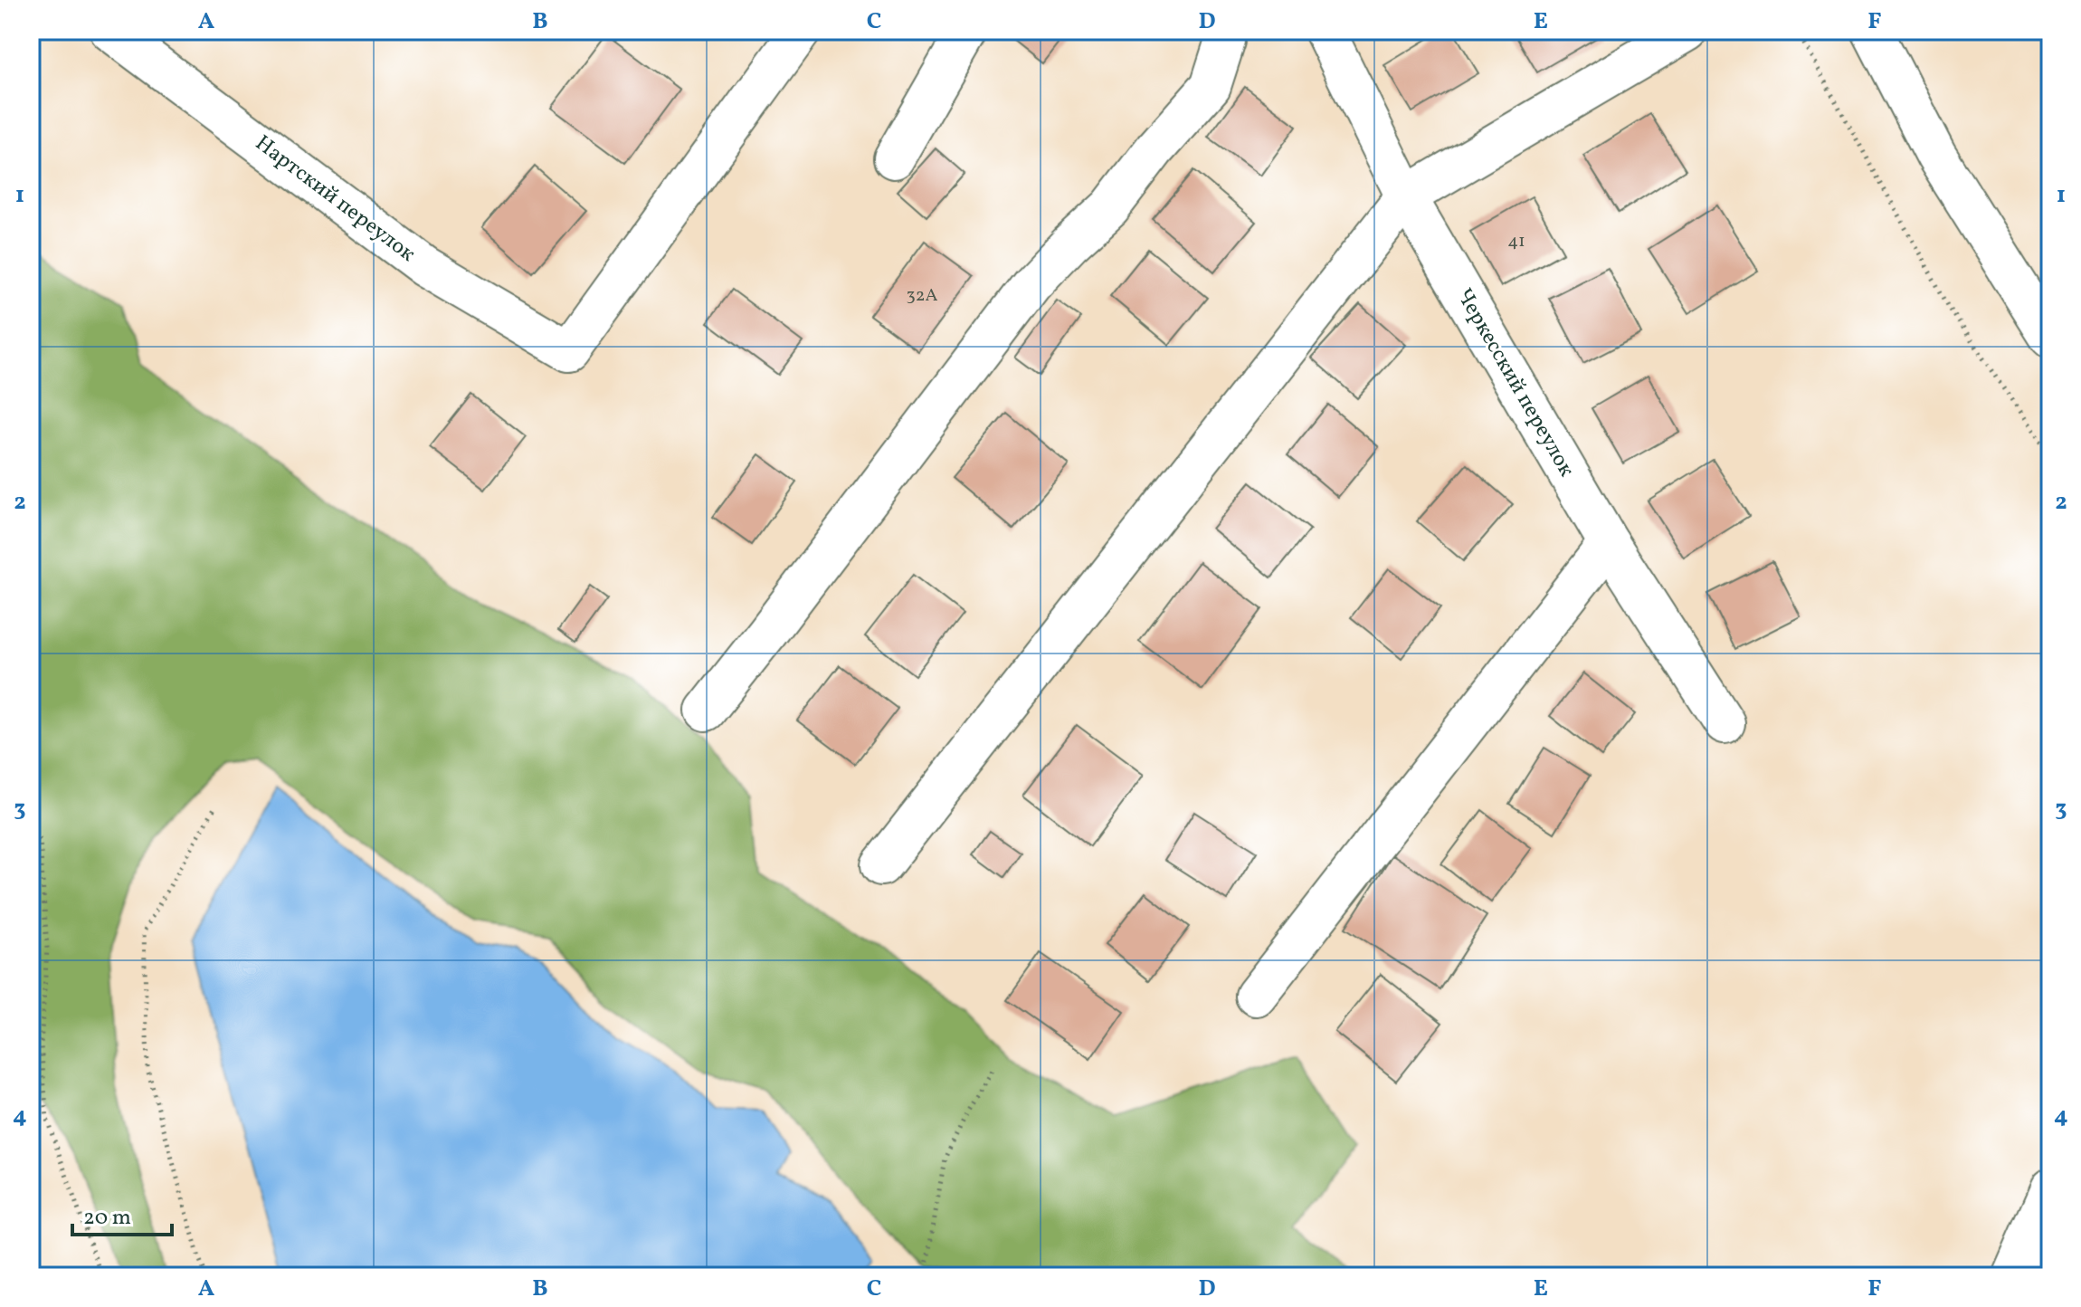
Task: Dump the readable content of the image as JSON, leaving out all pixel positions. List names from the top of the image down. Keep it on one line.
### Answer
{"streets":{"street":["Нартский переулок","Черкесский переулок"]},"house_numbers":["41","32А"],"scale_bar":"20 m","grid":{"columns":["A","B","C","D","E","F"],"rows":["1","2","3","4"]}}
